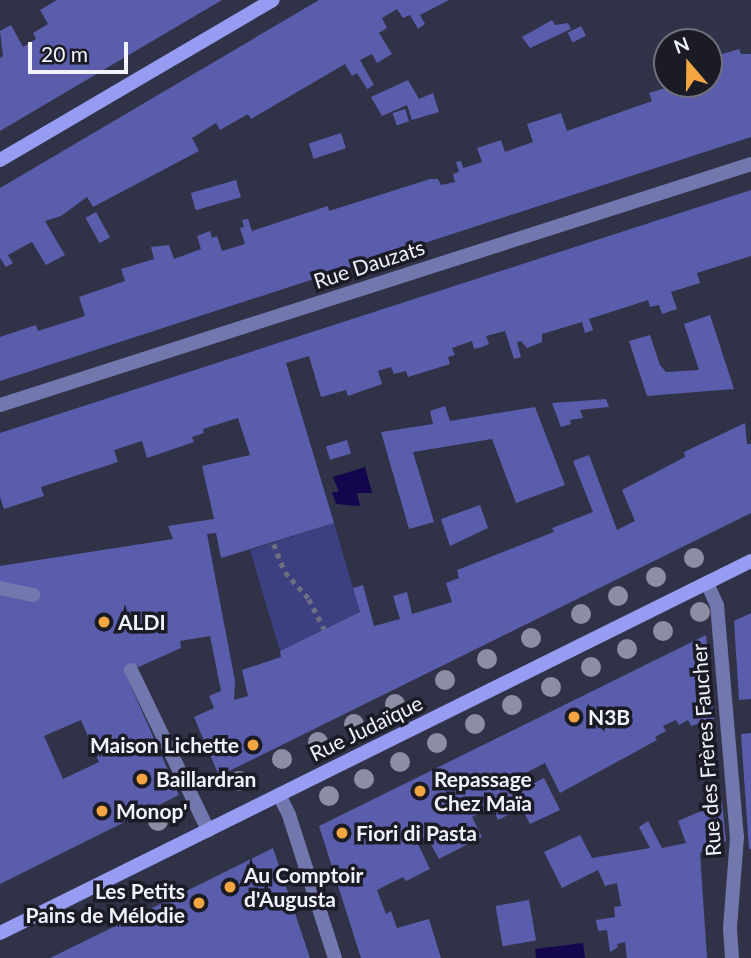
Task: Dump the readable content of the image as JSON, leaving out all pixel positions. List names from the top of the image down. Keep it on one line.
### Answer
{"streets":{"main road":["Rue Judaïque"],"street":["Rue Dauzats","Rue des Frères Faucher"]},"crossings":[["Rue Judaïque","Rue des Frères Faucher"]],"places":["ALDI","N3B","Maison Lichette","Baillardran","Repassage Chez Maïa","Monop'","Fiori di Pasta","Au Comptoir d'Augusta","Les Petits Pains de Mélodie"],"scale_bar":"20 m","north":"top"}
